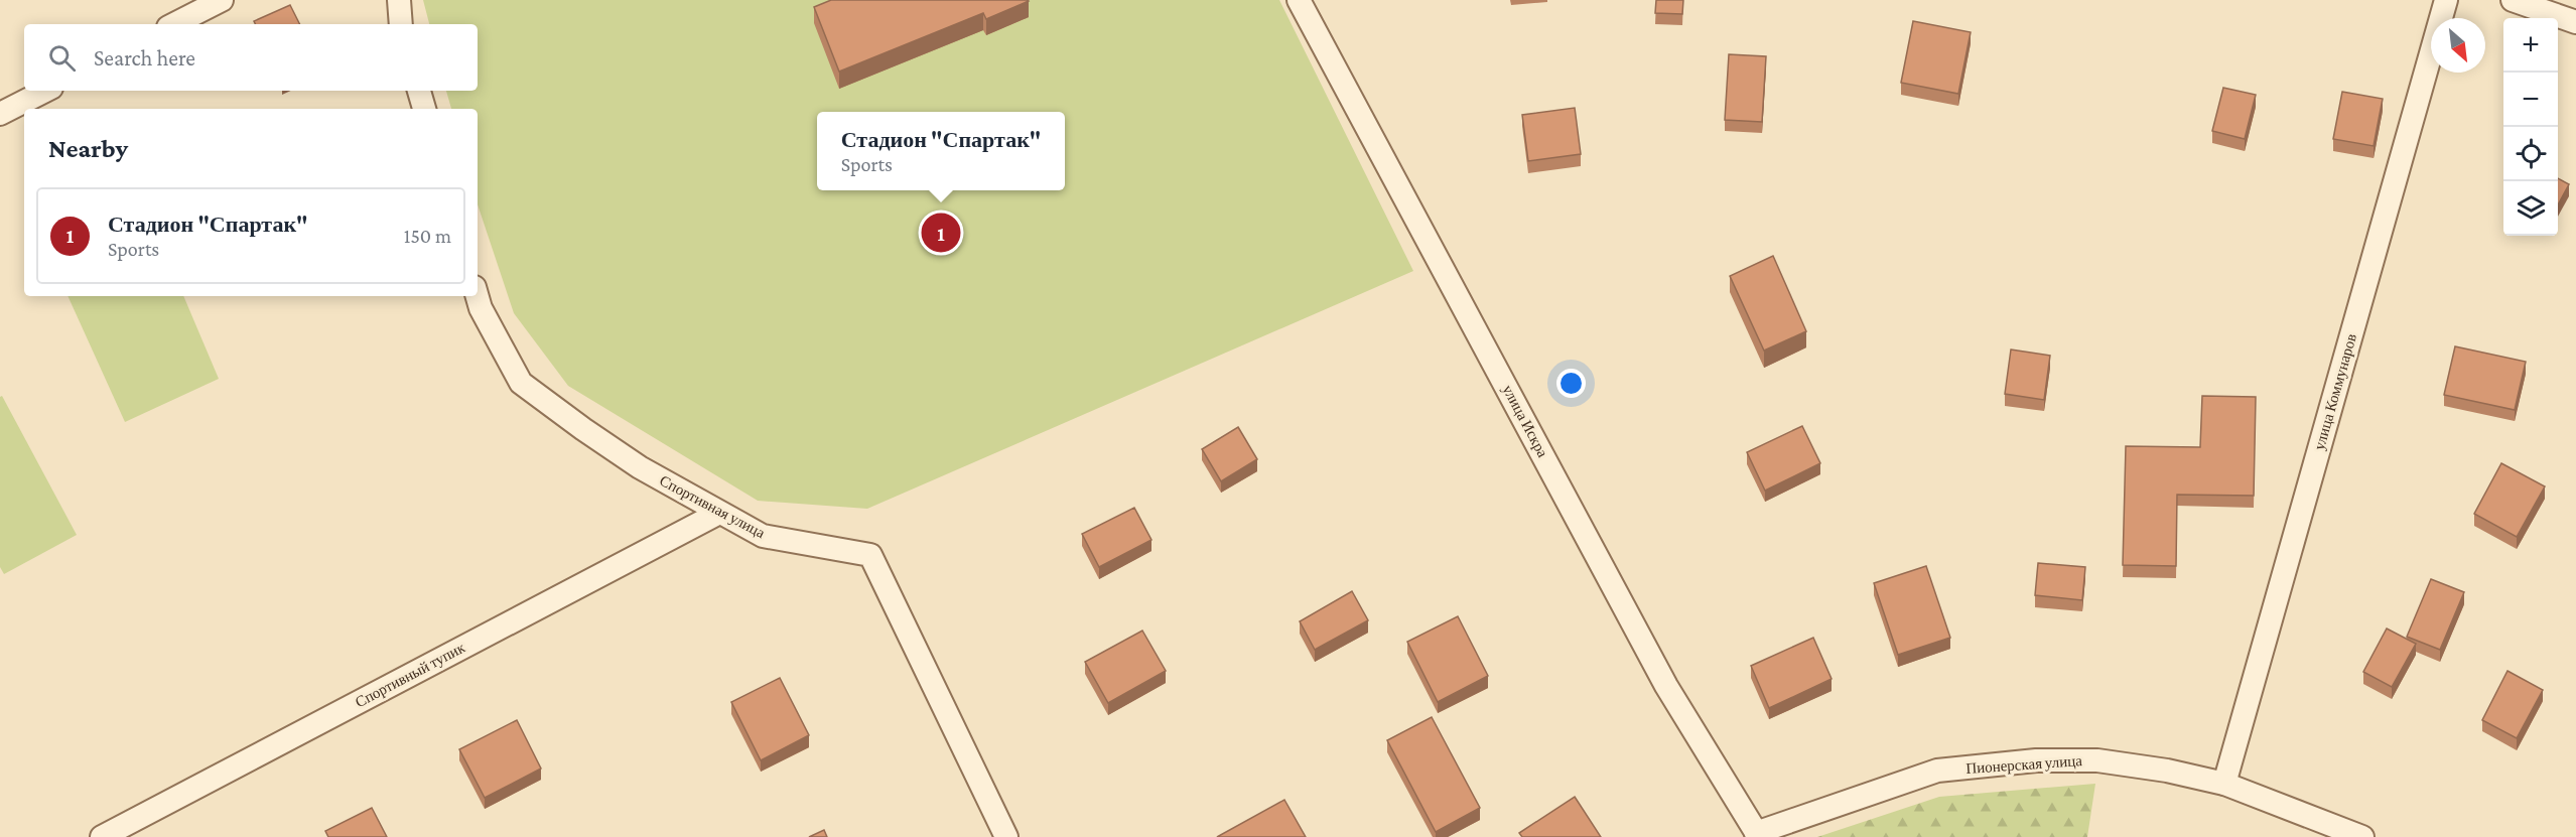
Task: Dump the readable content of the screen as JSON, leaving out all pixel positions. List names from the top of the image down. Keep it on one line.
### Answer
{"streets":{"street":["улица Коммунаров","улица Искра","Спортивная улица","Спортивный тупик","Пионерская улица"]},"crossings":[["улица Коммунаров","Пионерская улица"],["улица Искра","Пионерская улица"],["Спортивная улица","Спортивный тупик"]],"north":"bottom right","page":{"map_buttons":["+","−"],"search":"Search here","heading":"Nearby","popup":["Стадион \"Спартак\"","Sports"],"list":[{"mark":"1","name":"Стадион \"Спартак\"","note":"Sports","value":"150 m"}],"pins":"1"}}
